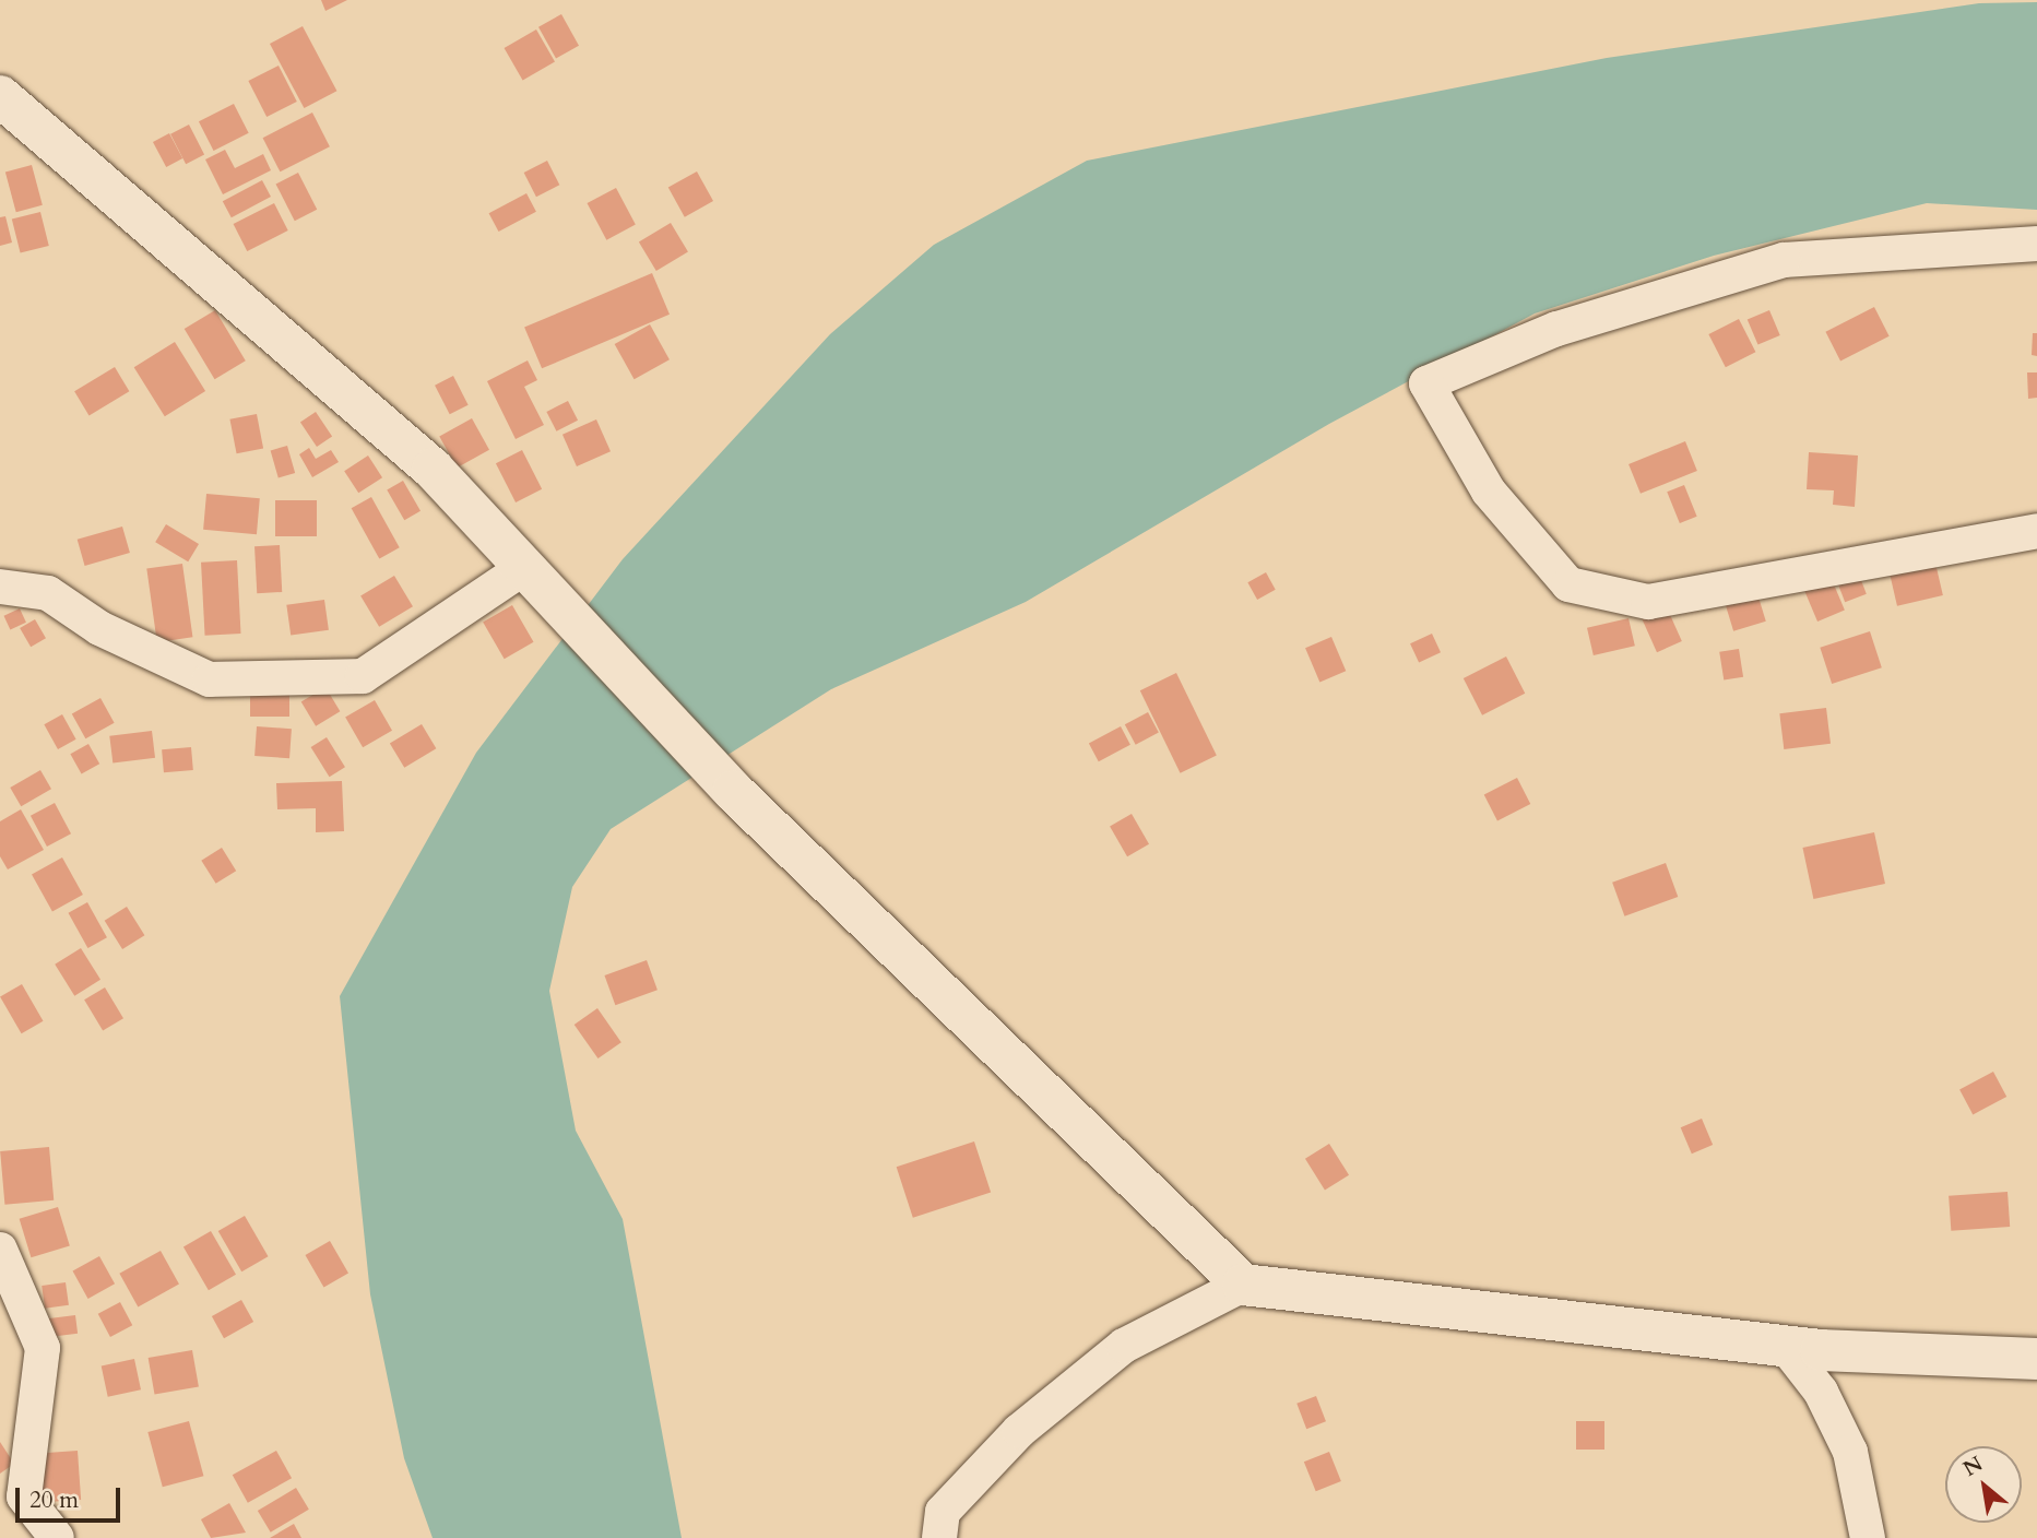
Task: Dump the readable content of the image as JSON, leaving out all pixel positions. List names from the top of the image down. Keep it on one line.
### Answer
{"scale_bar":"20 m","north":"top left"}
